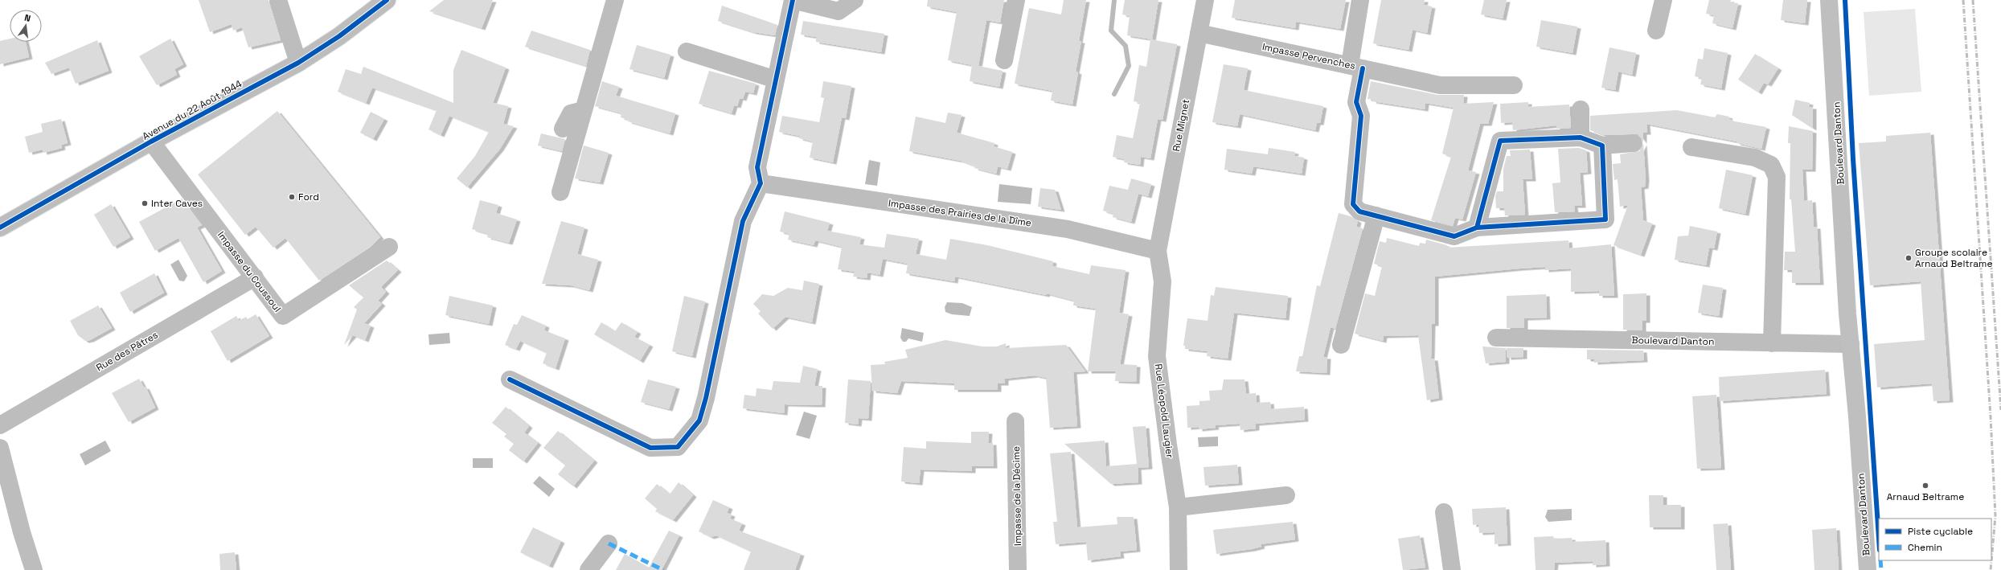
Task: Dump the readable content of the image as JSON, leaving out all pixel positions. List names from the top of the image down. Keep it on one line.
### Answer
{"streets":{"main road":["Boulevard Danton"],"street":["Impasse Pervenches","Avenue du 22 Août 1944","Rue Mignet","Impasse des Prairies de la Dîme","Impasse du Coussoul","Rue des Pâtres","Rue Léopold Laugier","Impasse de la Décime"]},"crossings":[["Impasse Pervenches","Rue Mignet"],["Avenue du 22 Août 1944","Impasse du Coussoul"],["Rue Mignet","Impasse des Prairies de la Dîme"],["Rue Mignet","Rue Léopold Laugier"],["Impasse des Prairies de la Dîme","Rue Léopold Laugier"],["Impasse du Coussoul","Rue des Pâtres"]],"places":["Ford","Inter Caves","Groupe scolaire Arnaud Beltrame","Arnaud Beltrame"],"legend":["Piste cyclable","Chemin"],"north":"top"}
